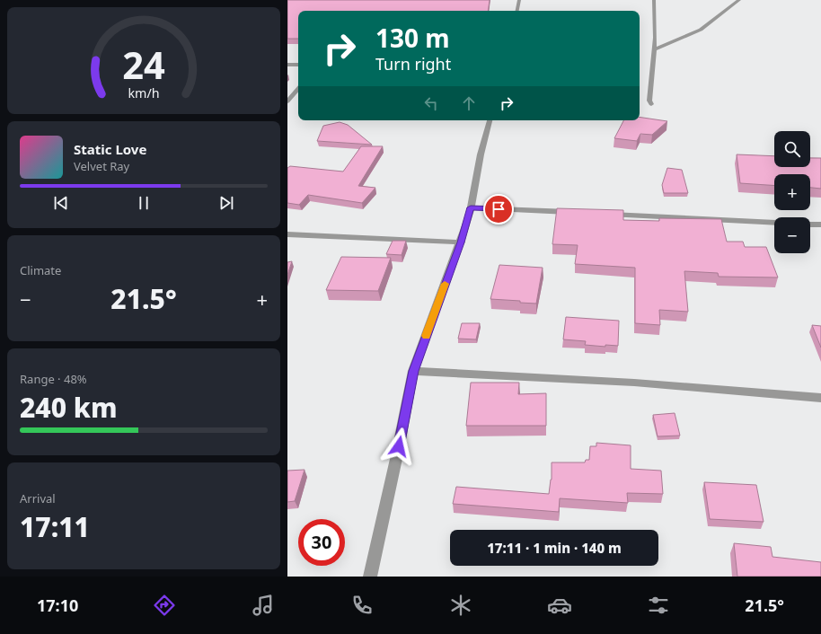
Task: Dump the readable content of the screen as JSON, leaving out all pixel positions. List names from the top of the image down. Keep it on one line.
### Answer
{"page":{"turn":["130 m","Turn right"],"map_buttons":["+","−"],"song":["Static Love","Velvet Ray"],"tile":["Climate",["Range · 48%","240 km"],["Arrival","17:11"]],"heat":["−","21.5°","+"],"limit":"30","trip":"17:11 · 1 min · 140 m","tabs":["17:10","21.5°"],"gauge":["24","km/h"]}}
